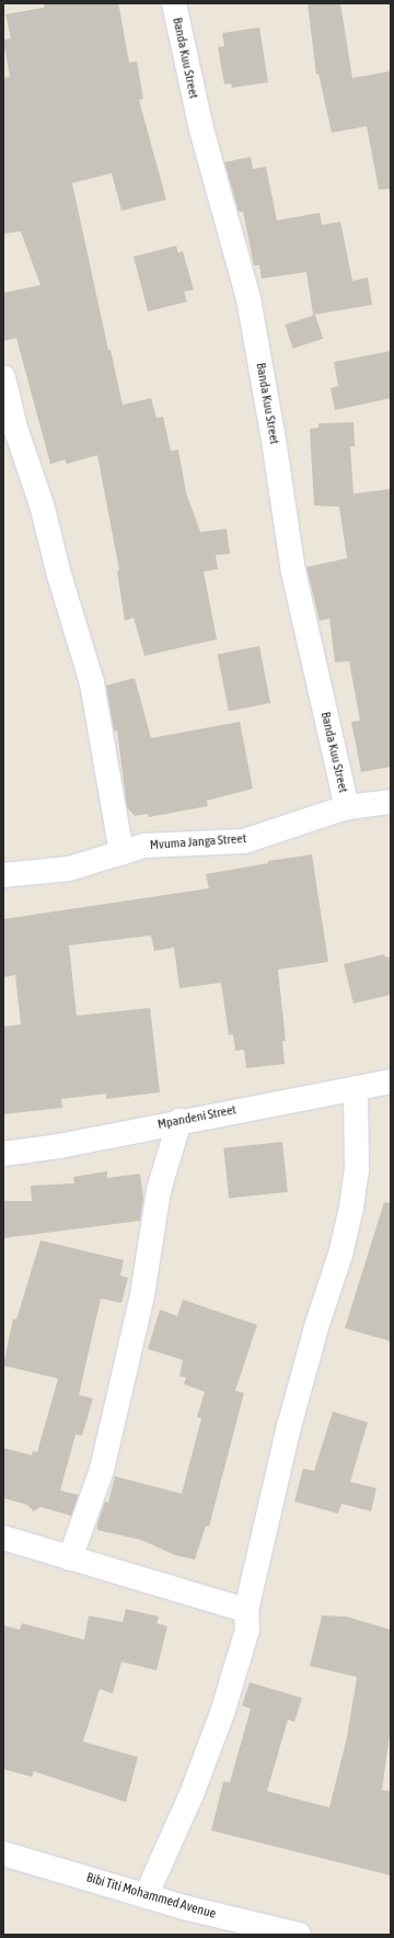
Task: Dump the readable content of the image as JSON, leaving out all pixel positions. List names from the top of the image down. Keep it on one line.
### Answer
{"streets":{"street":["Banda Kuu Street","Mvuma Janga Street","Mpandeni Street","Bibi Titi Mohammed Avenue"]},"crossings":[["Banda Kuu Street","Mvuma Janga Street"]]}
